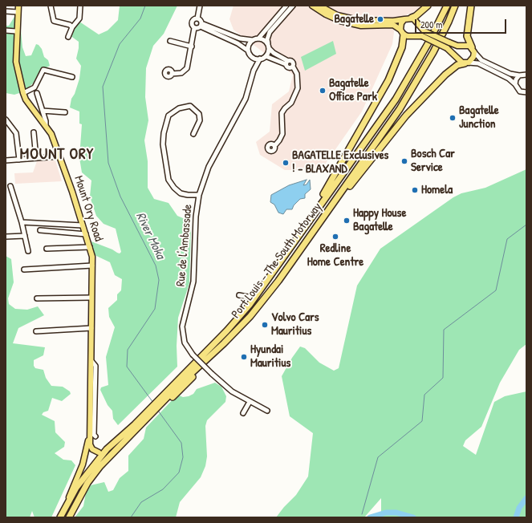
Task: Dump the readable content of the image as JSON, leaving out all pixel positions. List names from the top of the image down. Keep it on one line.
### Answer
{"streets":{"highway":["Port Louis – The South Motorway"],"main road":["Mount Ory Road"],"street":["Rue de l'Ambassade"]},"crossings":[["Mount Ory Road","Port Louis – The South Motorway"]],"districts":["MOUNT ORY"],"water":["River Moka"],"places":["Bagatelle","Bagatelle Office Park","Bagatelle Junction","Bosch Car Service","BAGATELLE Exclusives ! - BLAXAND","Homela","Happy House Bagatelle","Redline Home Centre","Volvo Cars Mauritius","Hyundai Mauritius"],"scale_bar":"200 m"}
